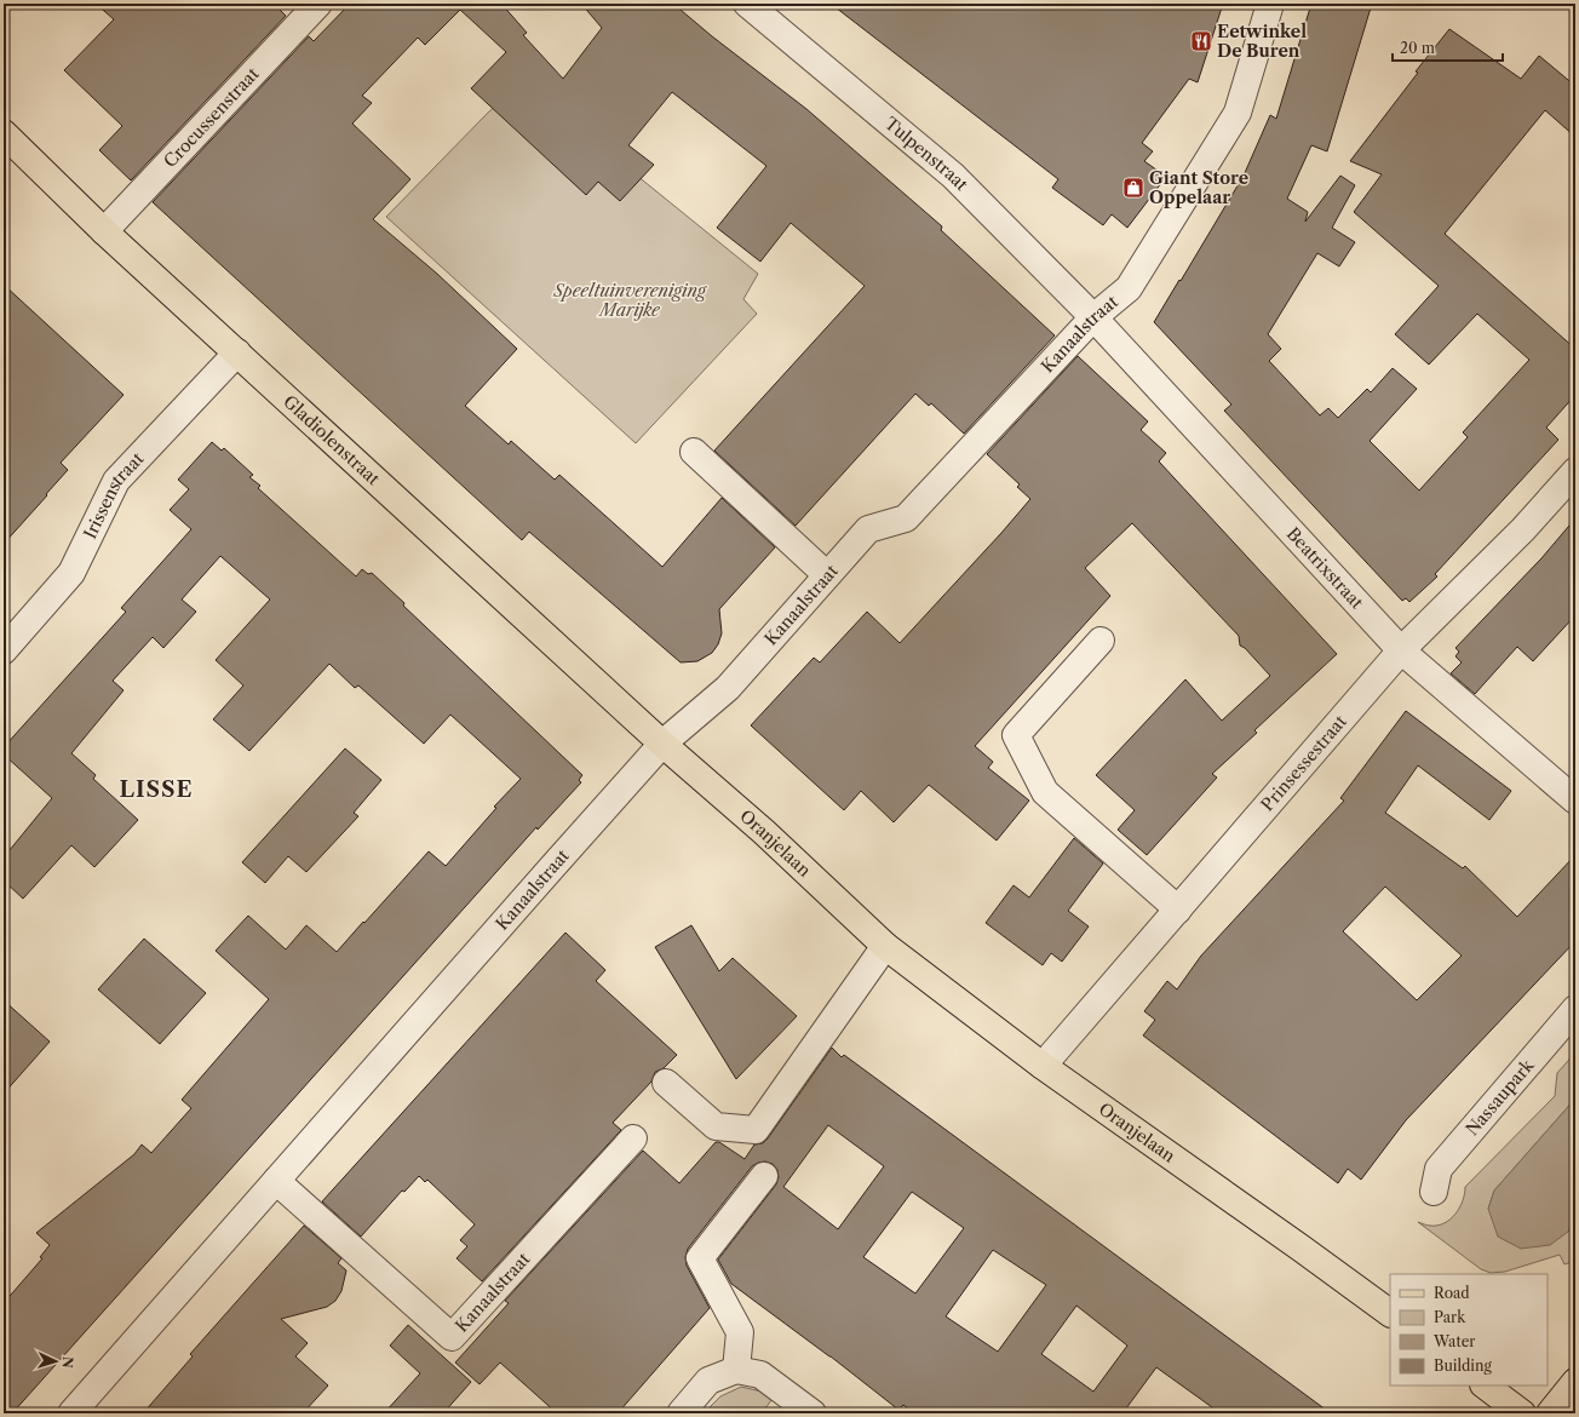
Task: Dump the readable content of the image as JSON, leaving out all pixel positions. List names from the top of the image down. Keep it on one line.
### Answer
{"streets":{"main road":["Gladiolenstraat","Oranjelaan"],"street":["Crocussenstraat","Tulpenstraat","Kanaalstraat","Irissenstraat","Beatrixstraat","Prinsessestraat","Nassaupark"]},"crossings":[["Crocussenstraat","Gladiolenstraat"],["Tulpenstraat","Kanaalstraat"],["Tulpenstraat","Beatrixstraat"],["Kanaalstraat","Gladiolenstraat"],["Kanaalstraat","Beatrixstraat"],["Kanaalstraat","Oranjelaan"],["Gladiolenstraat","Irissenstraat"],["Gladiolenstraat","Oranjelaan"],["Beatrixstraat","Prinsessestraat"],["Prinsessestraat","Oranjelaan"]],"districts":["LISSE"],"parks":["Speeltuinvereniging Marijke"],"places":{"restaurant":["Eetwinkel De Buren"],"shop":["Giant Store Oppelaar"]},"legend":["Road","Park","Water","Building"],"scale_bar":"20 m","north":"right"}
